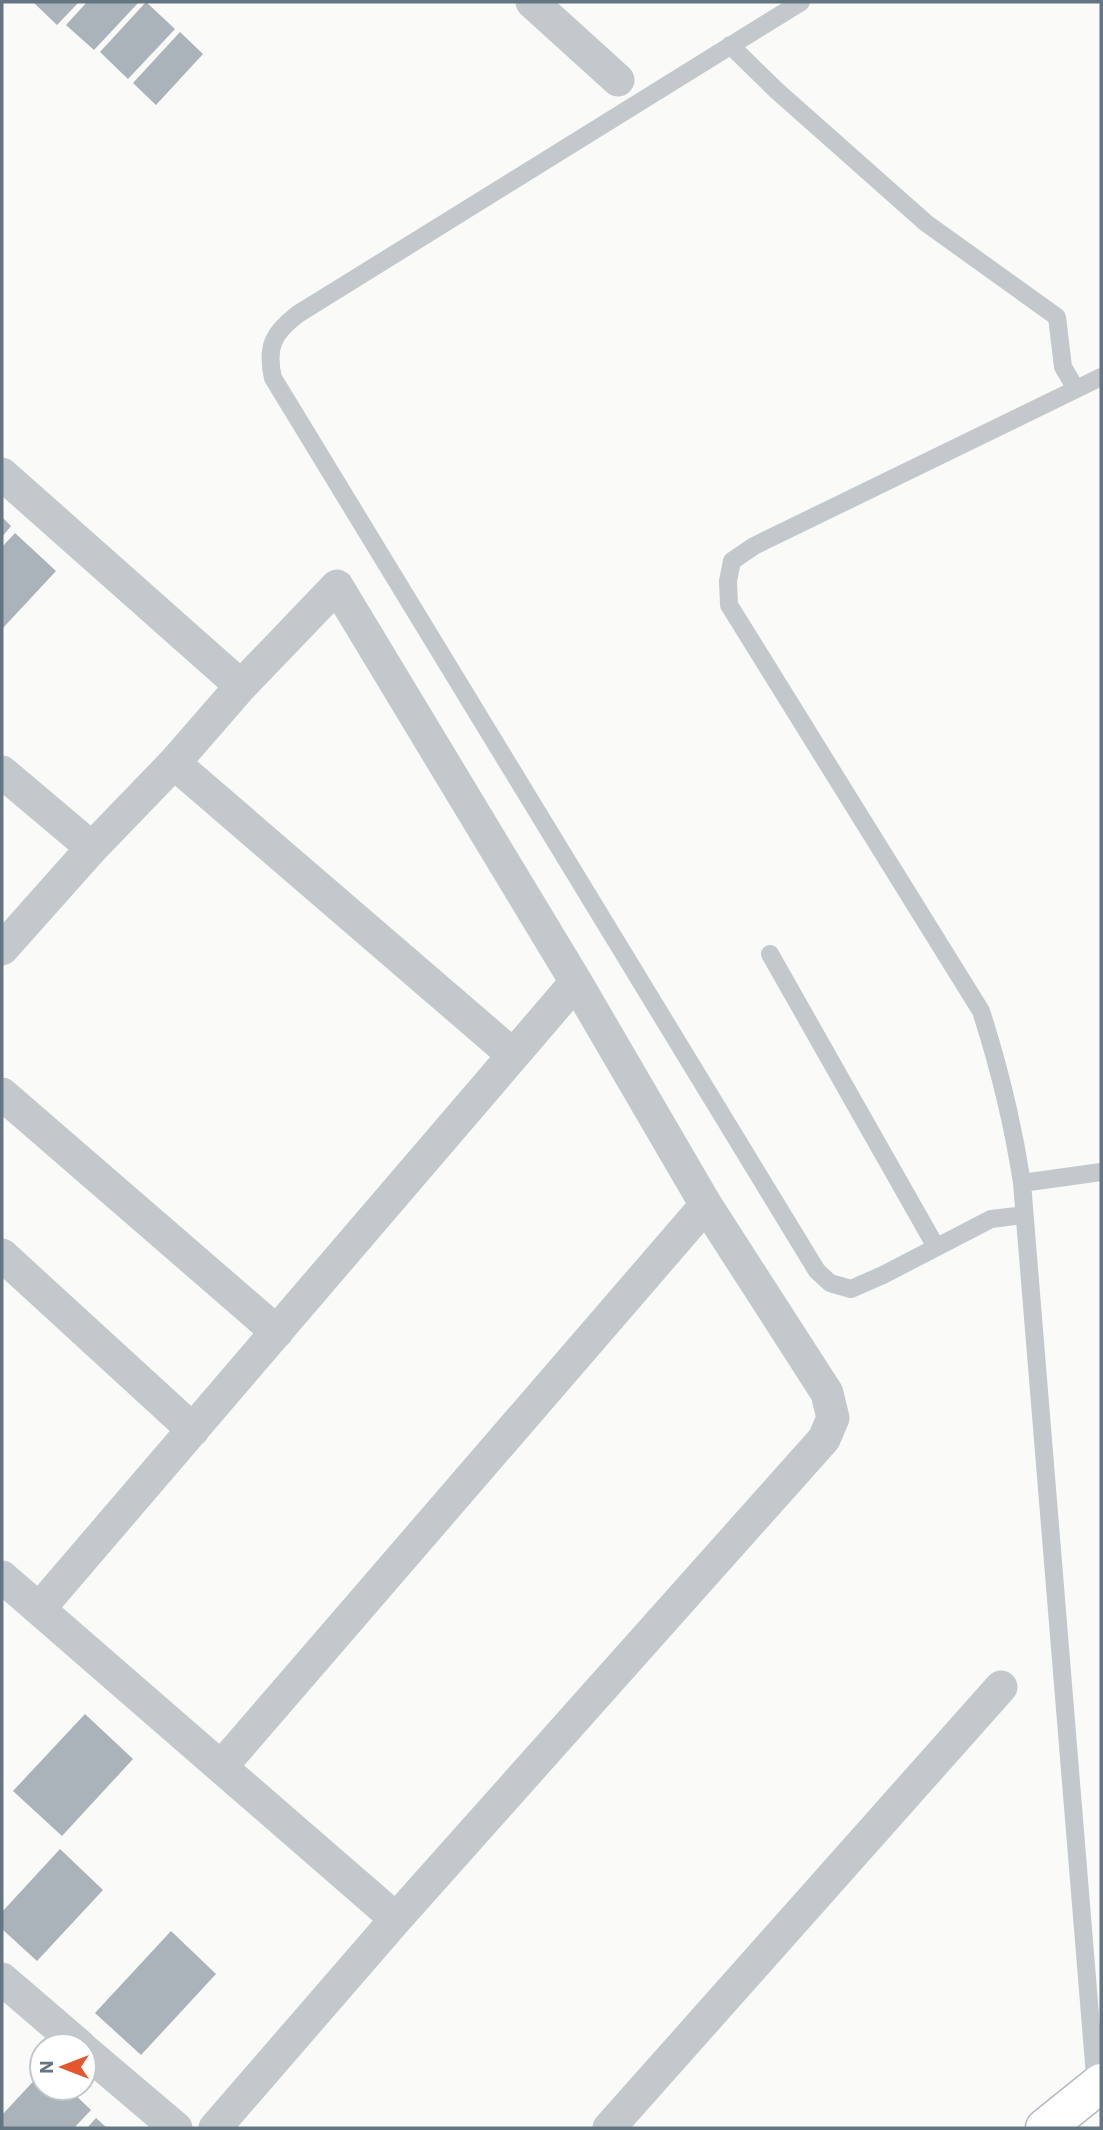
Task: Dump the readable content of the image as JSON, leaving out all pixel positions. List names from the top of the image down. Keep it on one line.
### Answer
{"north":"left"}
